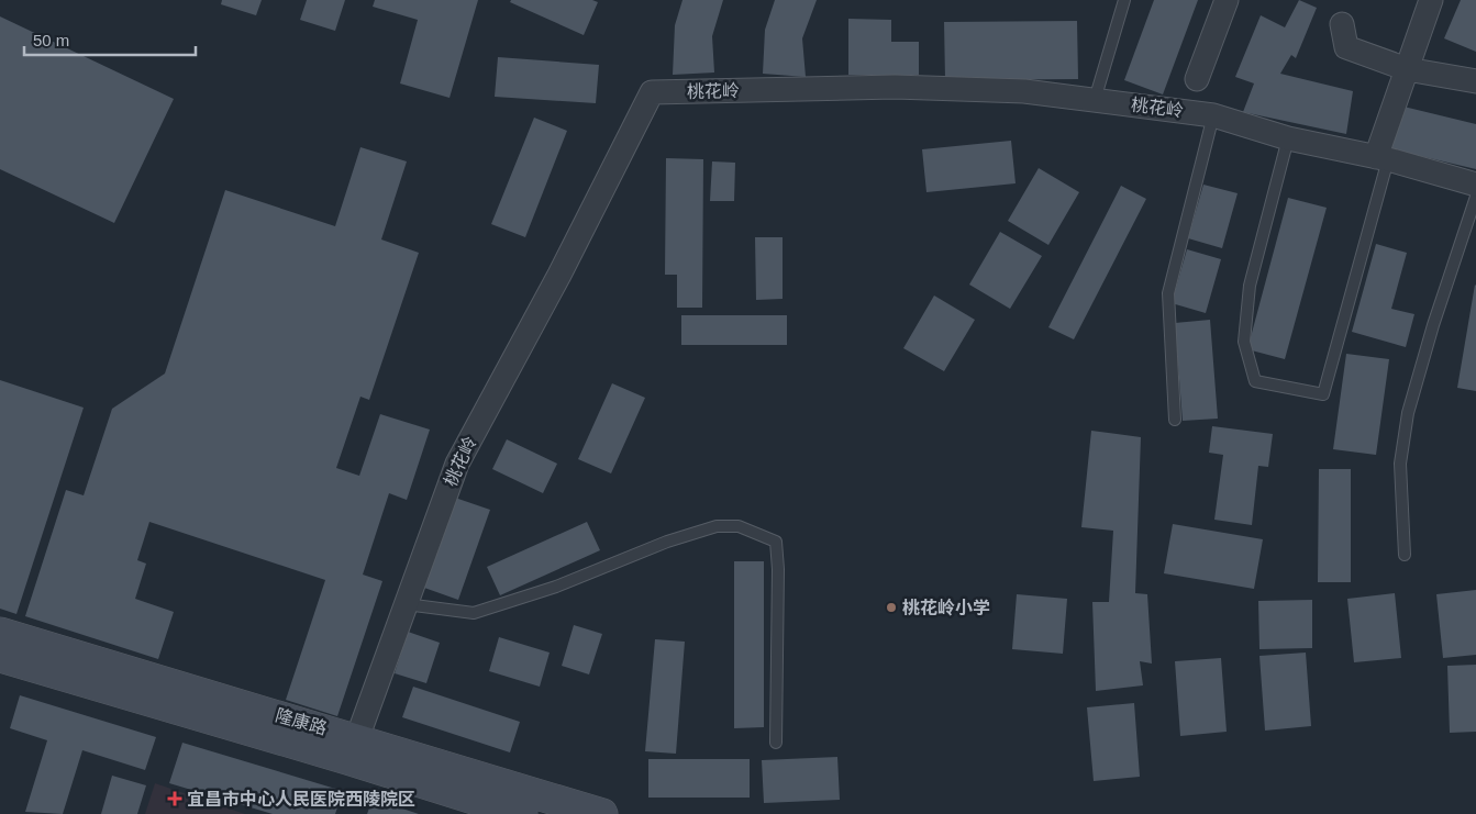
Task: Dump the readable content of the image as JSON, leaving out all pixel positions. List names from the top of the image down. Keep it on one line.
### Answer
{"streets":{"main road":["隆康路"],"street":["桃花岭"]},"crossings":[["桃花岭","隆康路"]],"places":{"other":["桃花岭小学"],"health":["宜昌市中心人民医院西陵院区"]},"scale_bar":"50 m"}
